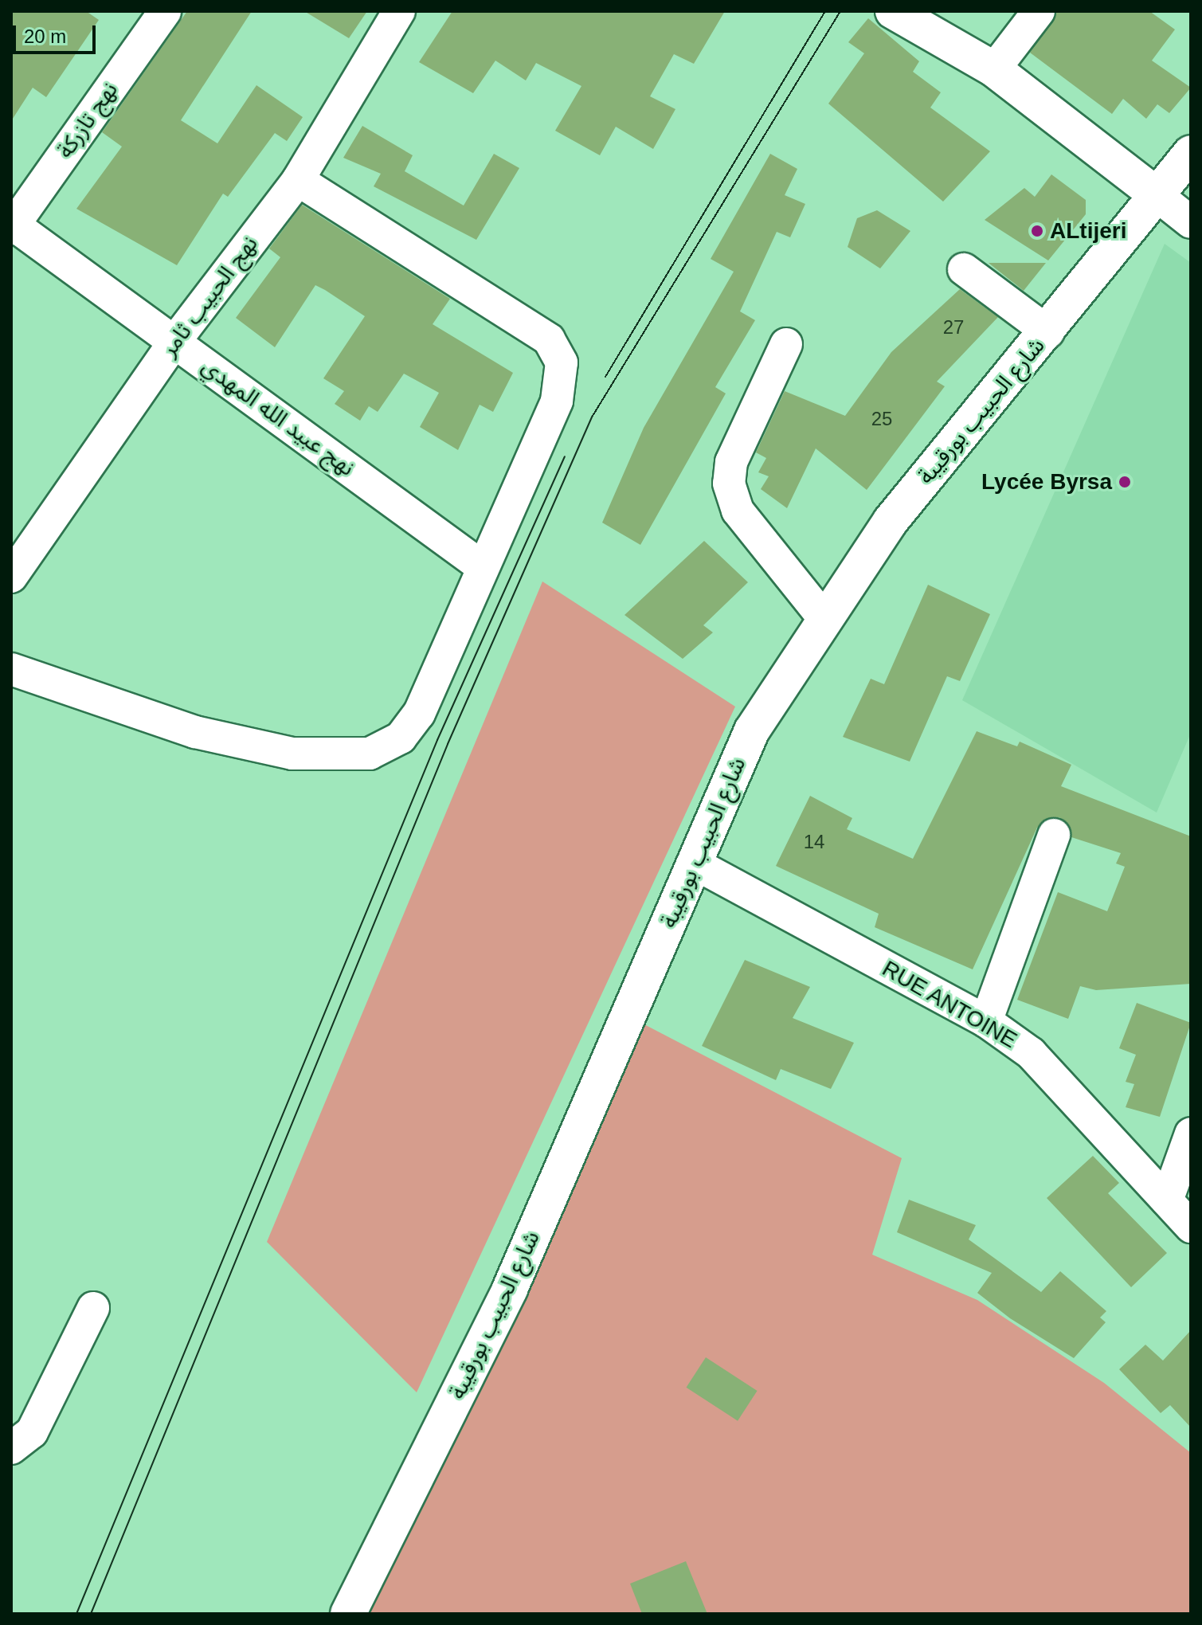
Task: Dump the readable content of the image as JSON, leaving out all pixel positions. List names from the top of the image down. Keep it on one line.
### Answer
{"streets":{"main road":["شارع الحبيب بورقيبة"],"street":["نهج تازركة","نهج الحبيب ثامر","نهج عبيد الله المهدي","RUE ANTOINE"]},"crossings":[["نهج تازركة","نهج عبيد الله المهدي"],["نهج الحبيب ثامر","نهج عبيد الله المهدي"],["شارع الحبيب بورقيبة","RUE ANTOINE"]],"places":["ALtijeri","Lycée Byrsa"],"house_numbers":["27","25","14"],"scale_bar":"20 m"}
